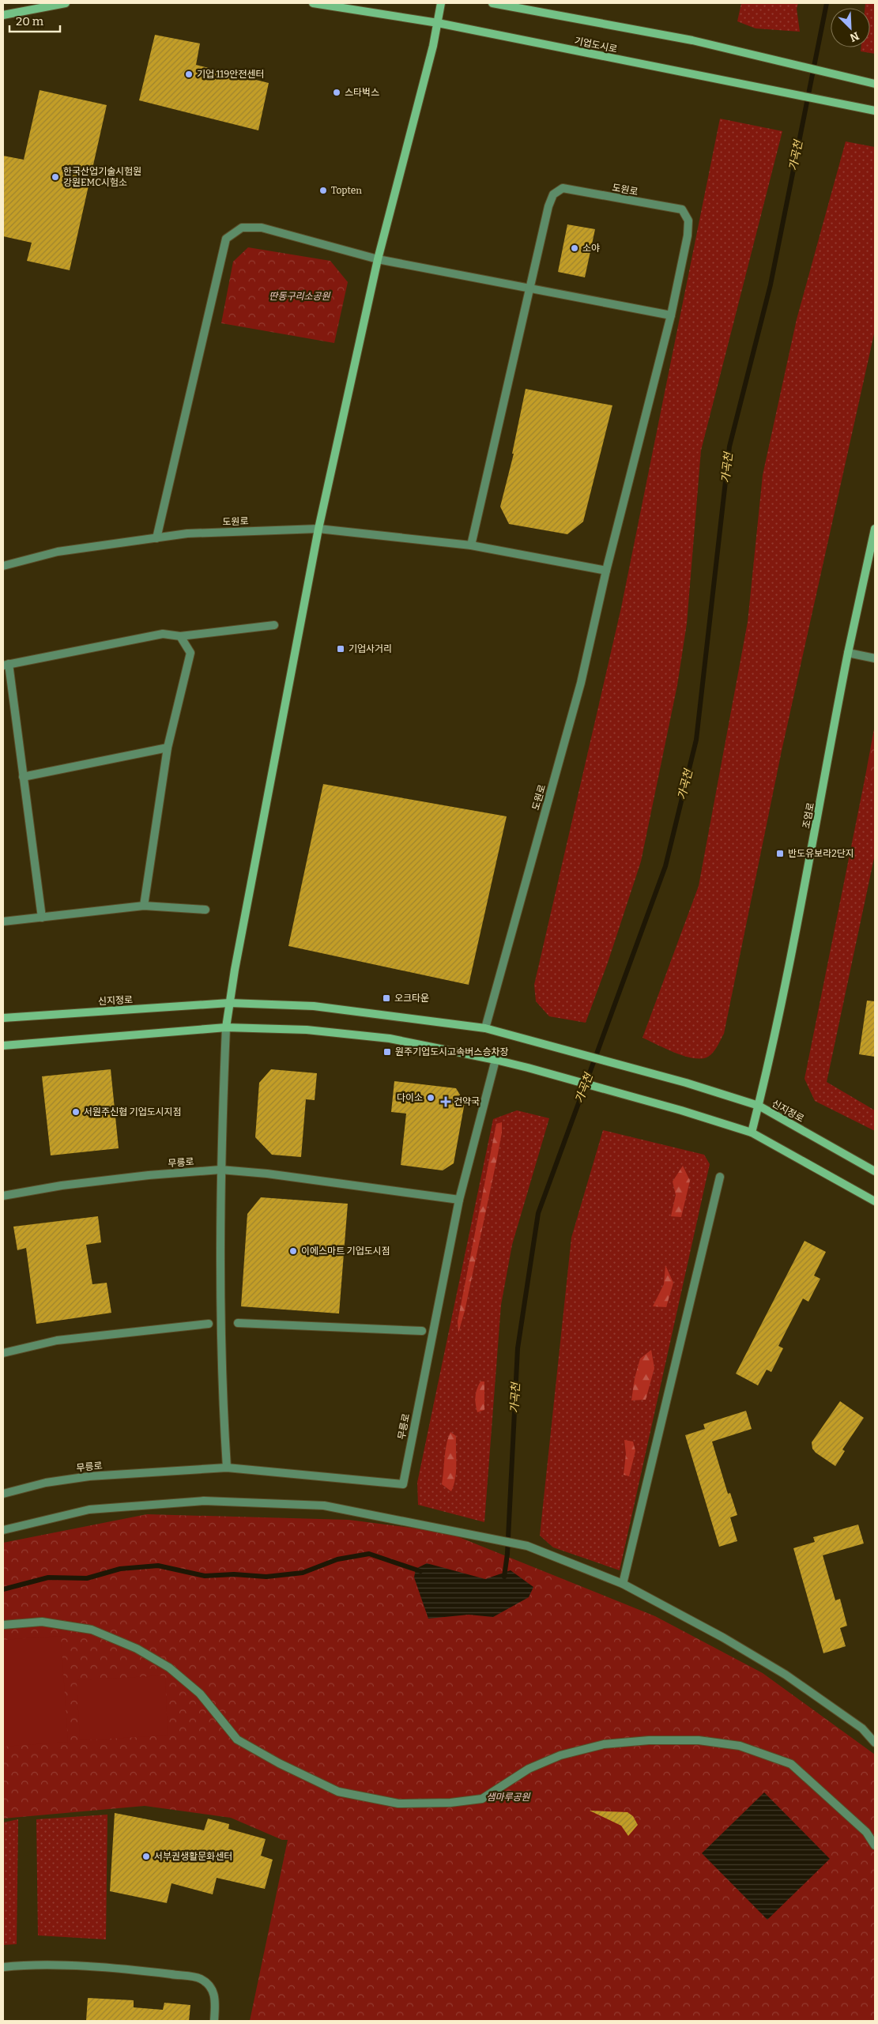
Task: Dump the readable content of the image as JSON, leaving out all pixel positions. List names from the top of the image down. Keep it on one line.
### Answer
{"streets":{"street":["기업도시로","도원로","조엄로","신지정로","무릉로"]},"crossings":[["도원로","신지정로"],["조엄로","신지정로"]],"water":["가곡천"],"parks":["딴동구리소공원","샘마루공원"],"places":{"other":["기업 119안전센터","스타벅스","한국산업기술시험원 강원EMC시험소","Topten","소야","다이소","서원주신협 기업도시지점","이에스마트 기업도시점","서부권생활문화센터"],"transit":["기업사거리","반도유보라2단지","오크타운","원주기업도시고속버스승차장"],"health":["건약국"]},"scale_bar":"20 m","north":"bottom right"}
